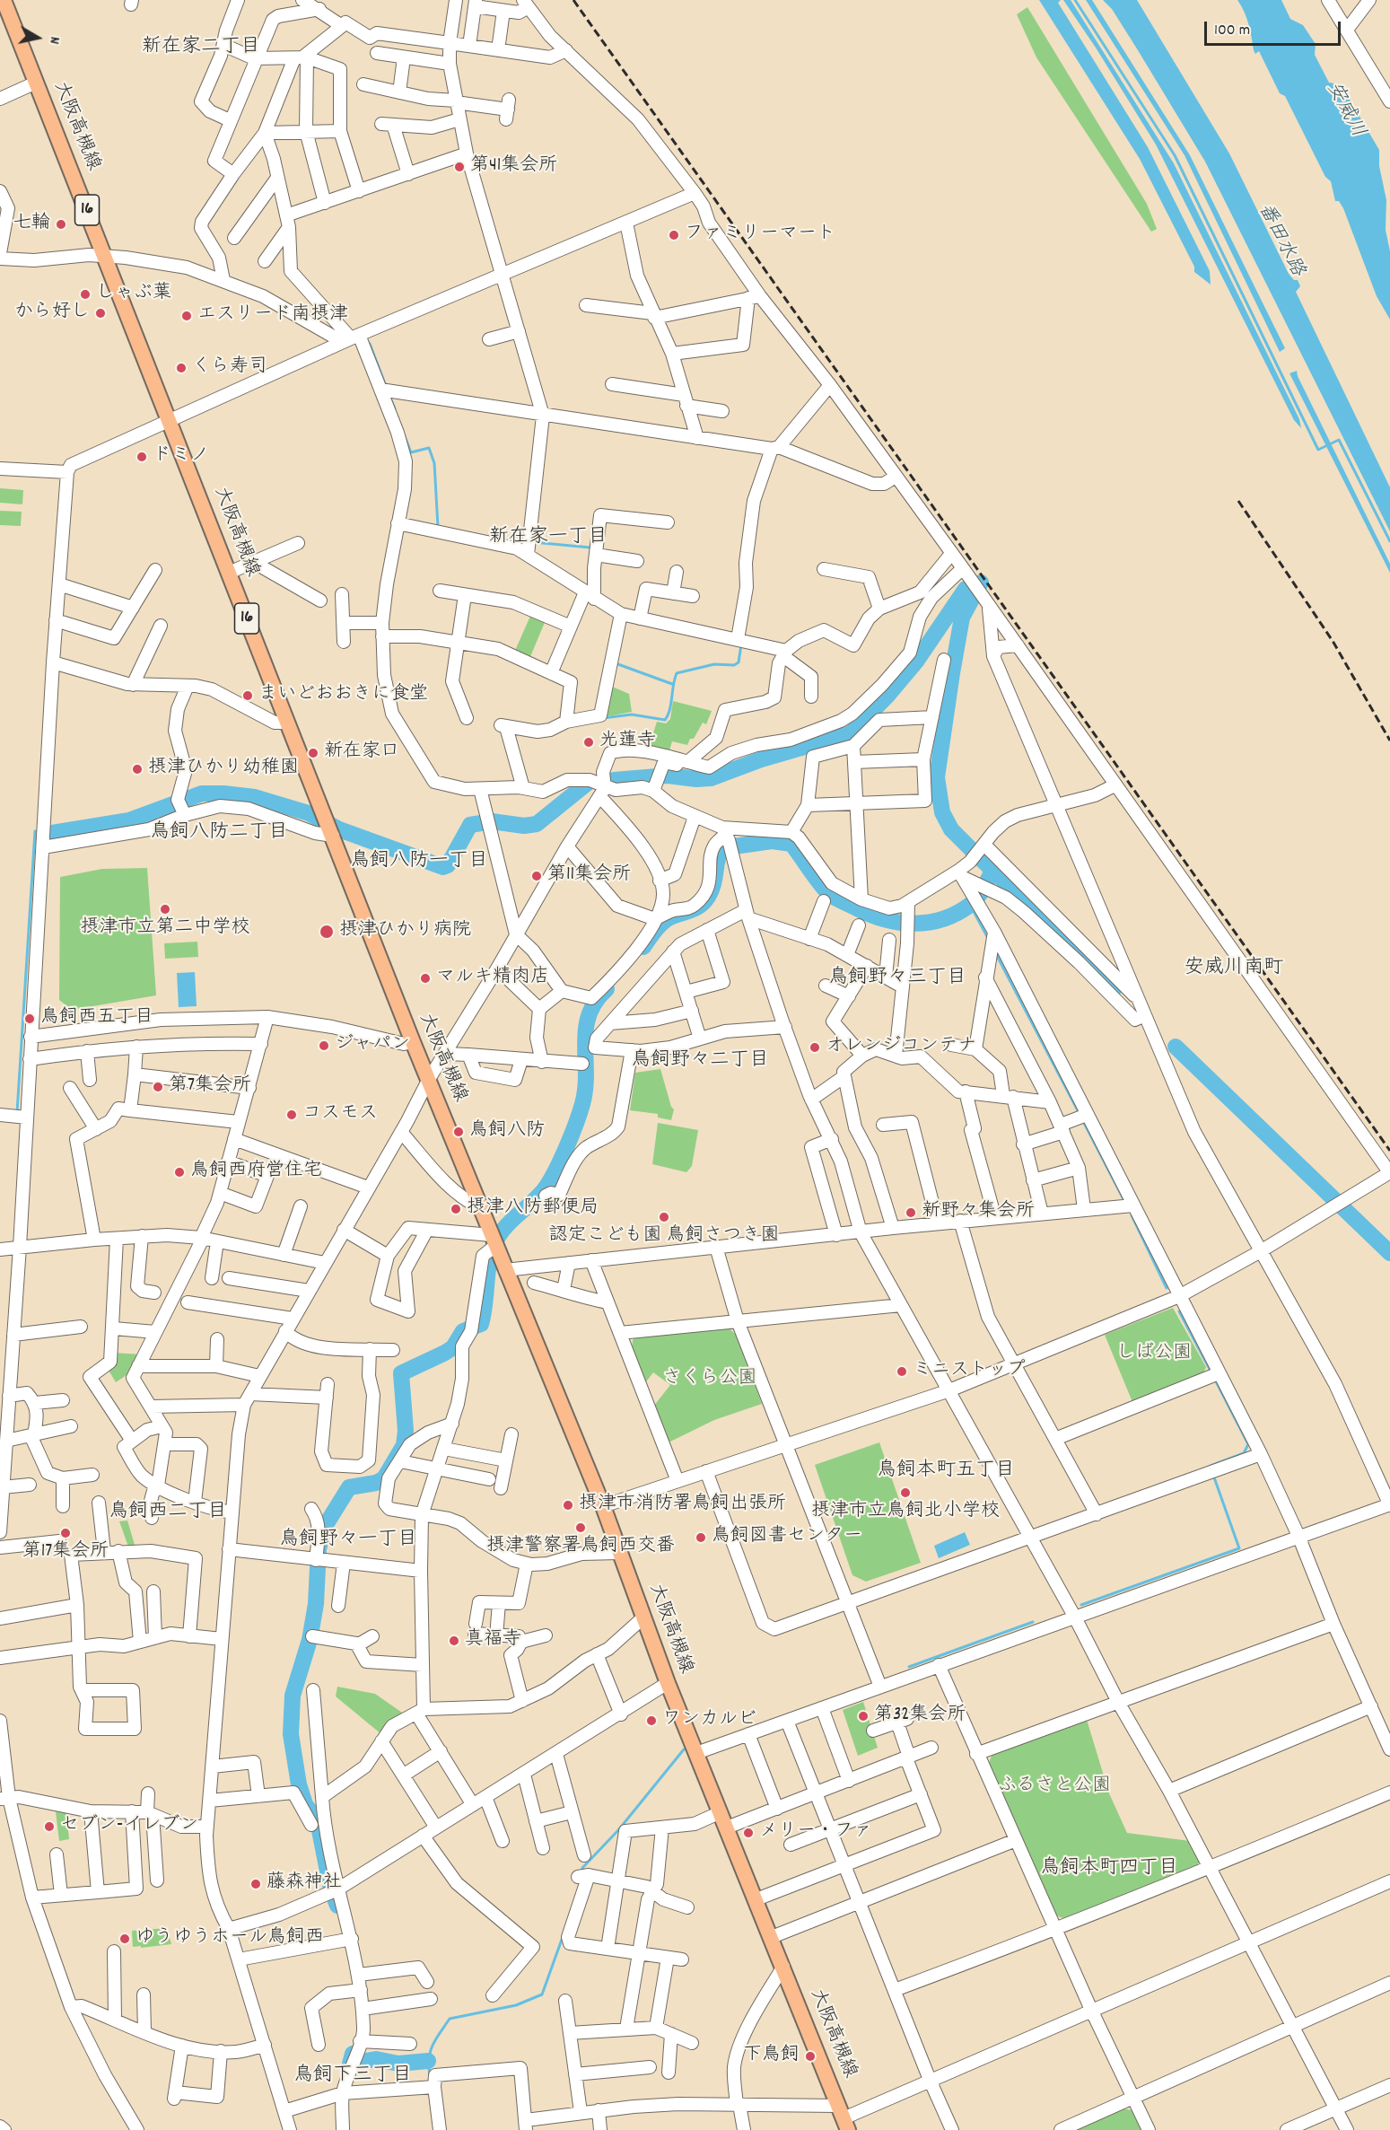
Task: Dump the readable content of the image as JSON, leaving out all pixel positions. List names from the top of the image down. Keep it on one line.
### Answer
{"streets":{"main road":["大阪高槻線","16"]},"districts":["新在家二丁目","新在家一丁目","鳥飼八防二丁目","鳥飼八防一丁目","安威川南町","鳥飼野々三丁目","鳥飼野々二丁目","鳥飼本町五丁目","鳥飼西二丁目","鳥飼野々一丁目","鳥飼本町四丁目","鳥飼下三丁目"],"water":["安威川","番田水路"],"parks":["しば公園","さくら公園","ふるさと公園"],"places":["第41集会所","七輪","ファミリーマート","しゃぶ葉","から好し","エスリード南摂津","くら寿司","ドミノ","まいどおおきに食堂","光蓮寺","新在家口","摂津ひかり幼稚園","第11集会所","摂津市立第二中学校","摂津ひかり病院","マルキ精肉店","鳥飼西五丁目","ジャパン","オレンジコンテナ","第7集会所","コスモス","鳥飼八防","鳥飼西府営住宅","摂津八防郵便局","新野々集会所","認定こども園 鳥飼さつき園","ミニストップ","摂津市立鳥飼北小学校","摂津市消防署鳥飼出張所","摂津警察署鳥飼西交番","第17集会所","鳥飼図書センター","真福寺","第32集会所","ワンカルビ","セブン-イレブン","メリー・ファ","藤森神社","ゆうゆうホール鳥飼西","下鳥飼"],"scale_bar":"100 m","north":"right"}
